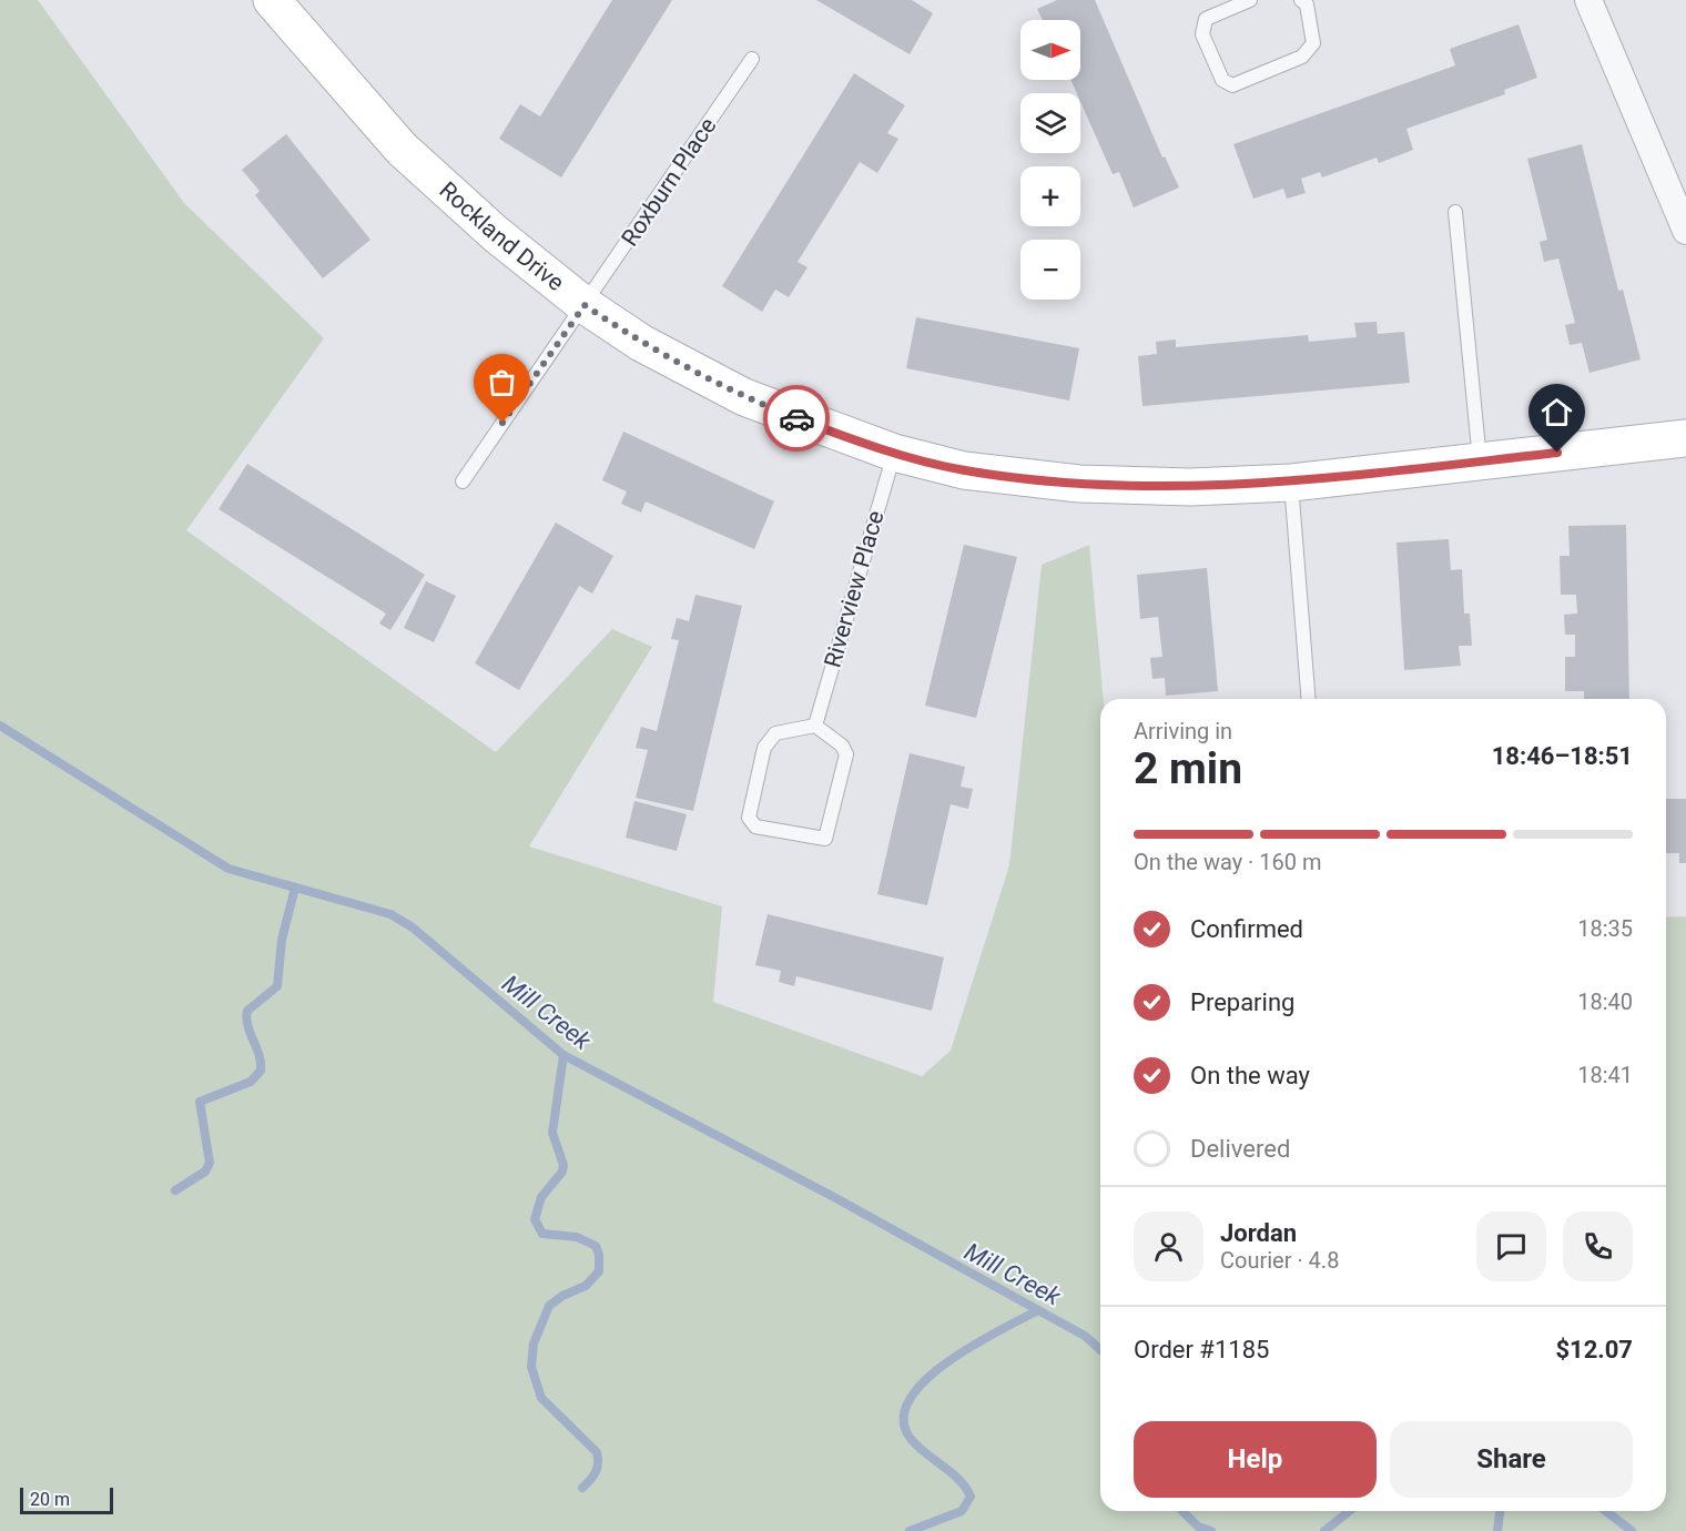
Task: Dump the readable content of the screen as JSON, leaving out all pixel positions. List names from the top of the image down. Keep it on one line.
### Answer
{"streets":{"street":["Rockland Drive"],"lane":["Roxburn Place","Riverview Place"]},"crossings":[["Roxburn Place","Rockland Drive"],["Rockland Drive","Riverview Place"]],"water":["Mill Creek"],"scale_bar":"20 m","north":"right","page":{"map_buttons":["+","−"],"heading":["2 min","Arriving in","18:46–18:51"],"panel":["Jordan","Courier · 4.8","Order #1185","$12.07"],"bar":"On the way · 160 m","list":[["Confirmed","18:35"],["Preparing","18:40"],["On the way","18:41"],"Delivered"],"buttons":["Help","Share"],"scale":"20 m"}}
